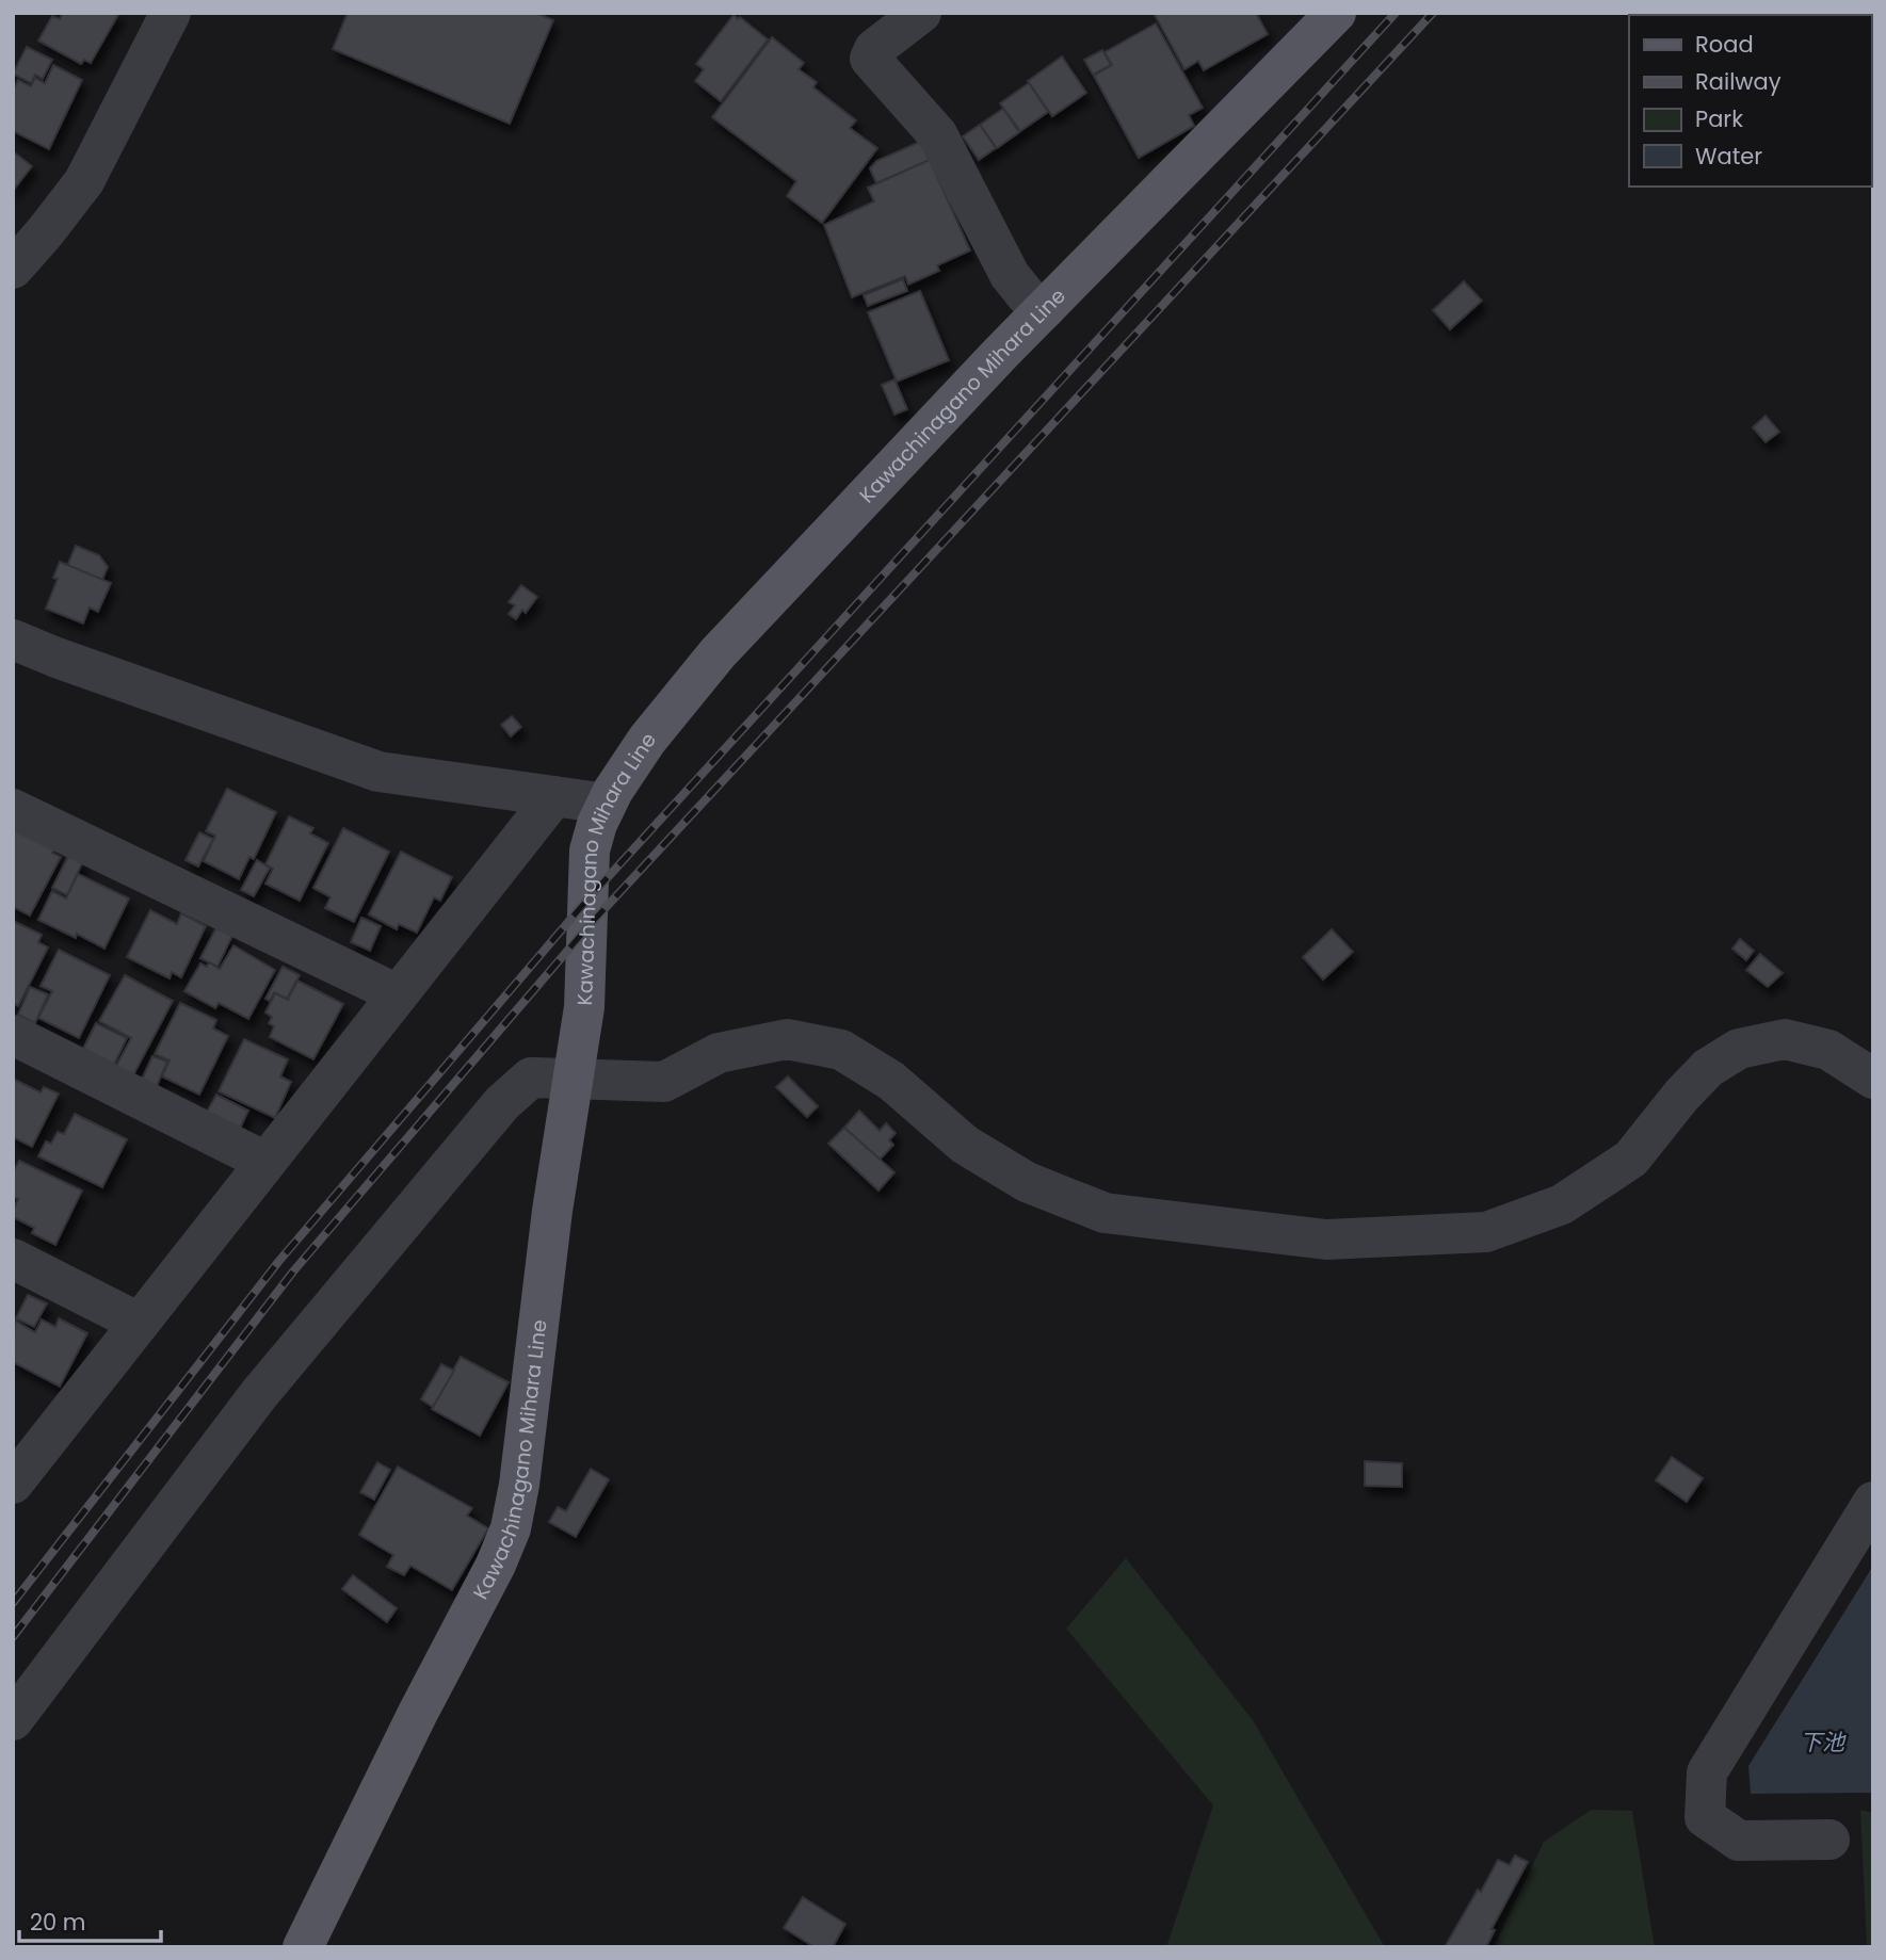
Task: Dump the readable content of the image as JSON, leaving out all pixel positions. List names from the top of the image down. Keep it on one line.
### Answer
{"streets":{"main road":["Kawachinagano Mihara Line"]},"water":["下池"],"legend":["Road","Railway","Park","Water"],"scale_bar":"20 m"}
